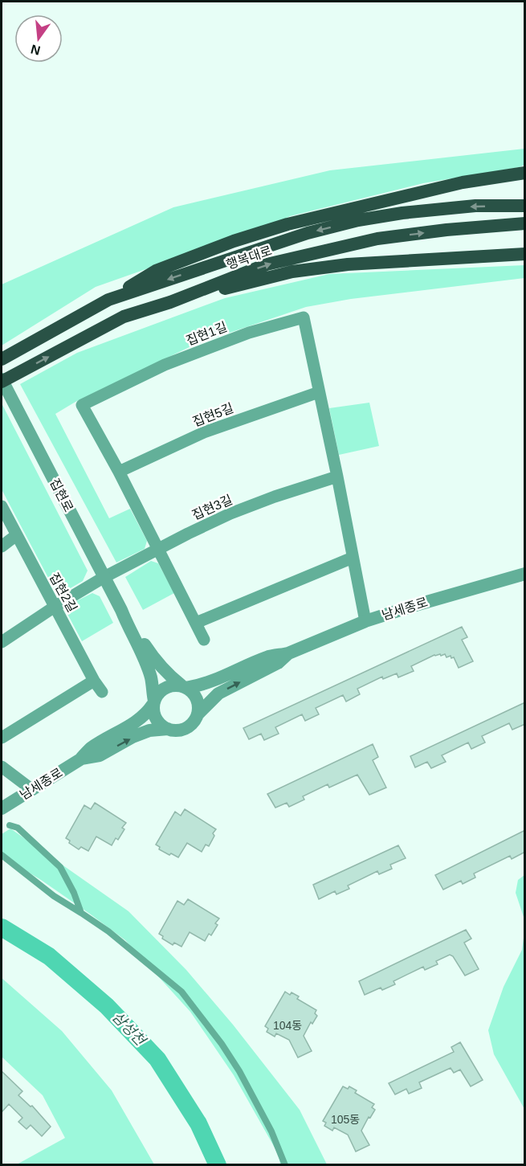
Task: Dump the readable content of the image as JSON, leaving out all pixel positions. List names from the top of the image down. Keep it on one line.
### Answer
{"streets":{"highway":["행복대로"],"street":["집현1길","집현5길","집현로","집현3길","집현2길","남세종로"]},"crossings":[["행복대로","집현로"],["집현1길","집현5길"],["집현1길","집현3길"],["집현1길","남세종로"],["집현로","집현3길"],["집현로","남세종로"],["집현3길","집현2길"]],"water":["삼성천"],"house_numbers":["104동","105동"],"north":"bottom"}
